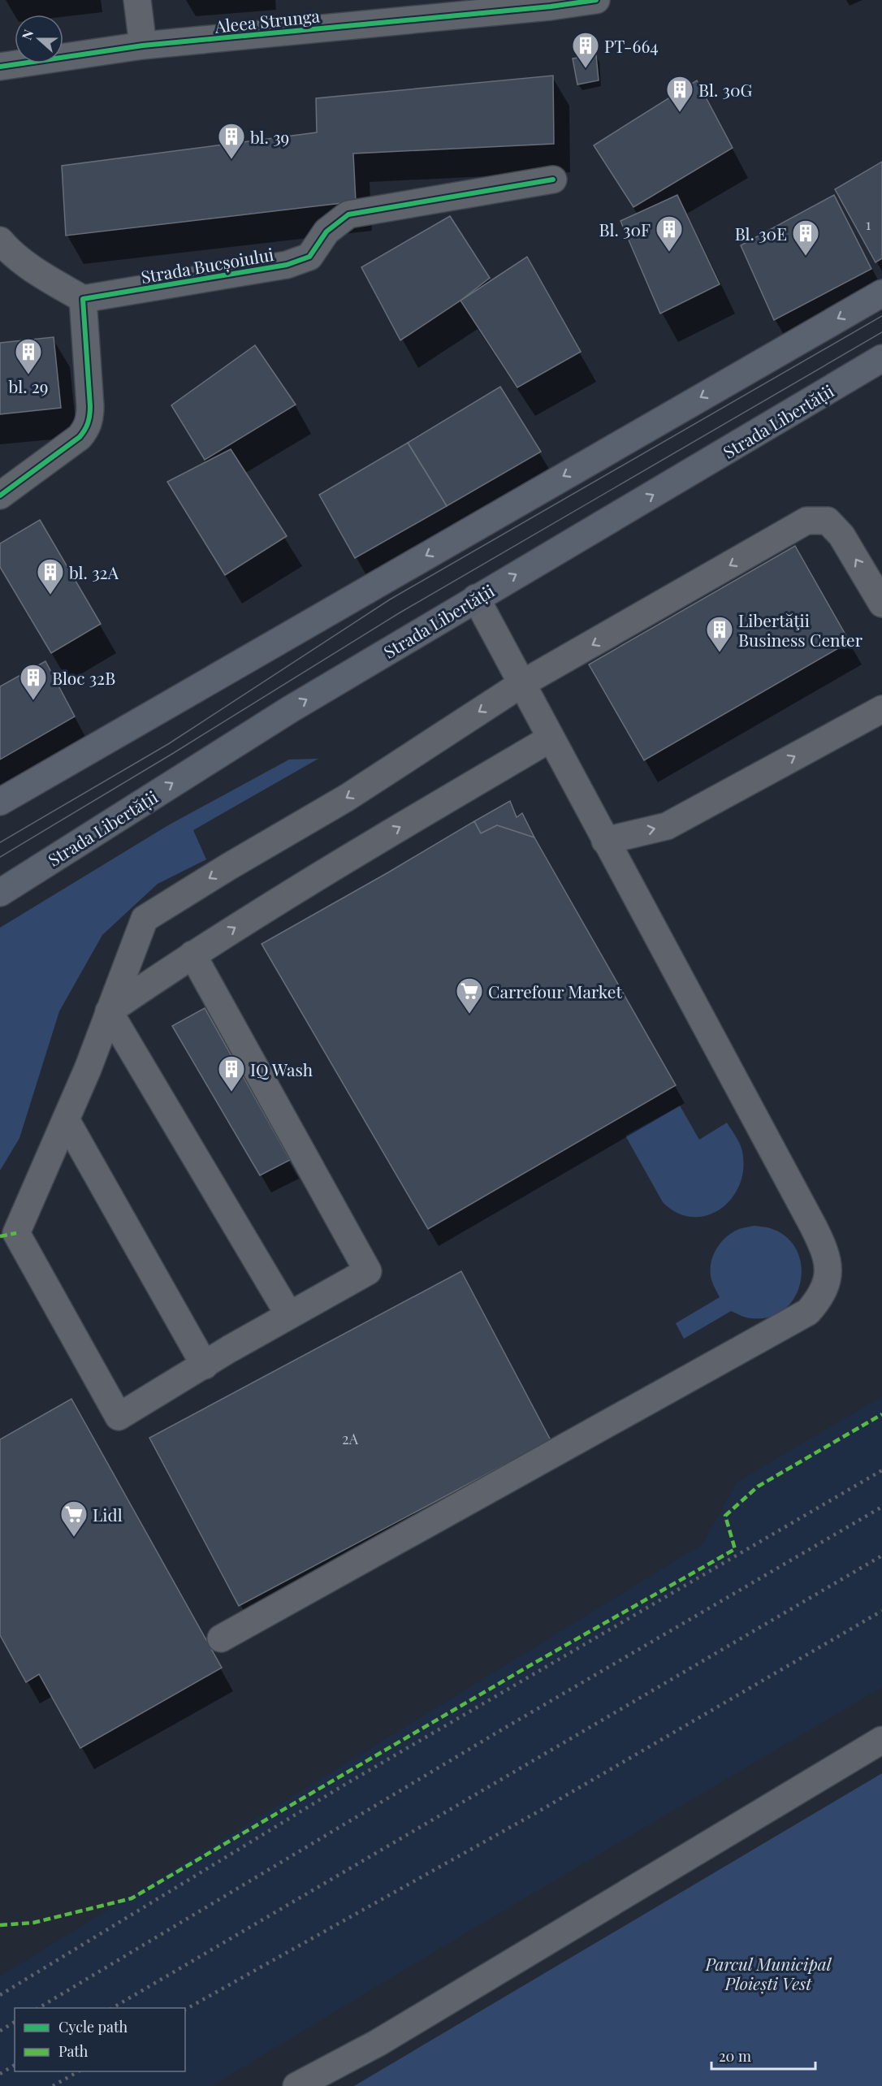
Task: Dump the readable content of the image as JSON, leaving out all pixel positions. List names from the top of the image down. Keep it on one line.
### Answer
{"streets":{"main road":["Strada Libertății"],"street":["Aleea Strunga","Strada Bucșoiului"]},"parks":["Parcul Municipal Ploiești Vest"],"places":{"building":["PT-664","Bl. 30G","bl. 39","Bl. 30F","Bl. 30E","bl. 29","bl. 32A","Libertăţii Business Center","Bloc 32B","IQ Wash"],"supermarket":["Carrefour Market","Lidl"]},"house_numbers":["1","2A"],"legend":["Cycle path","Path"],"scale_bar":"20 m","north":"left"}
